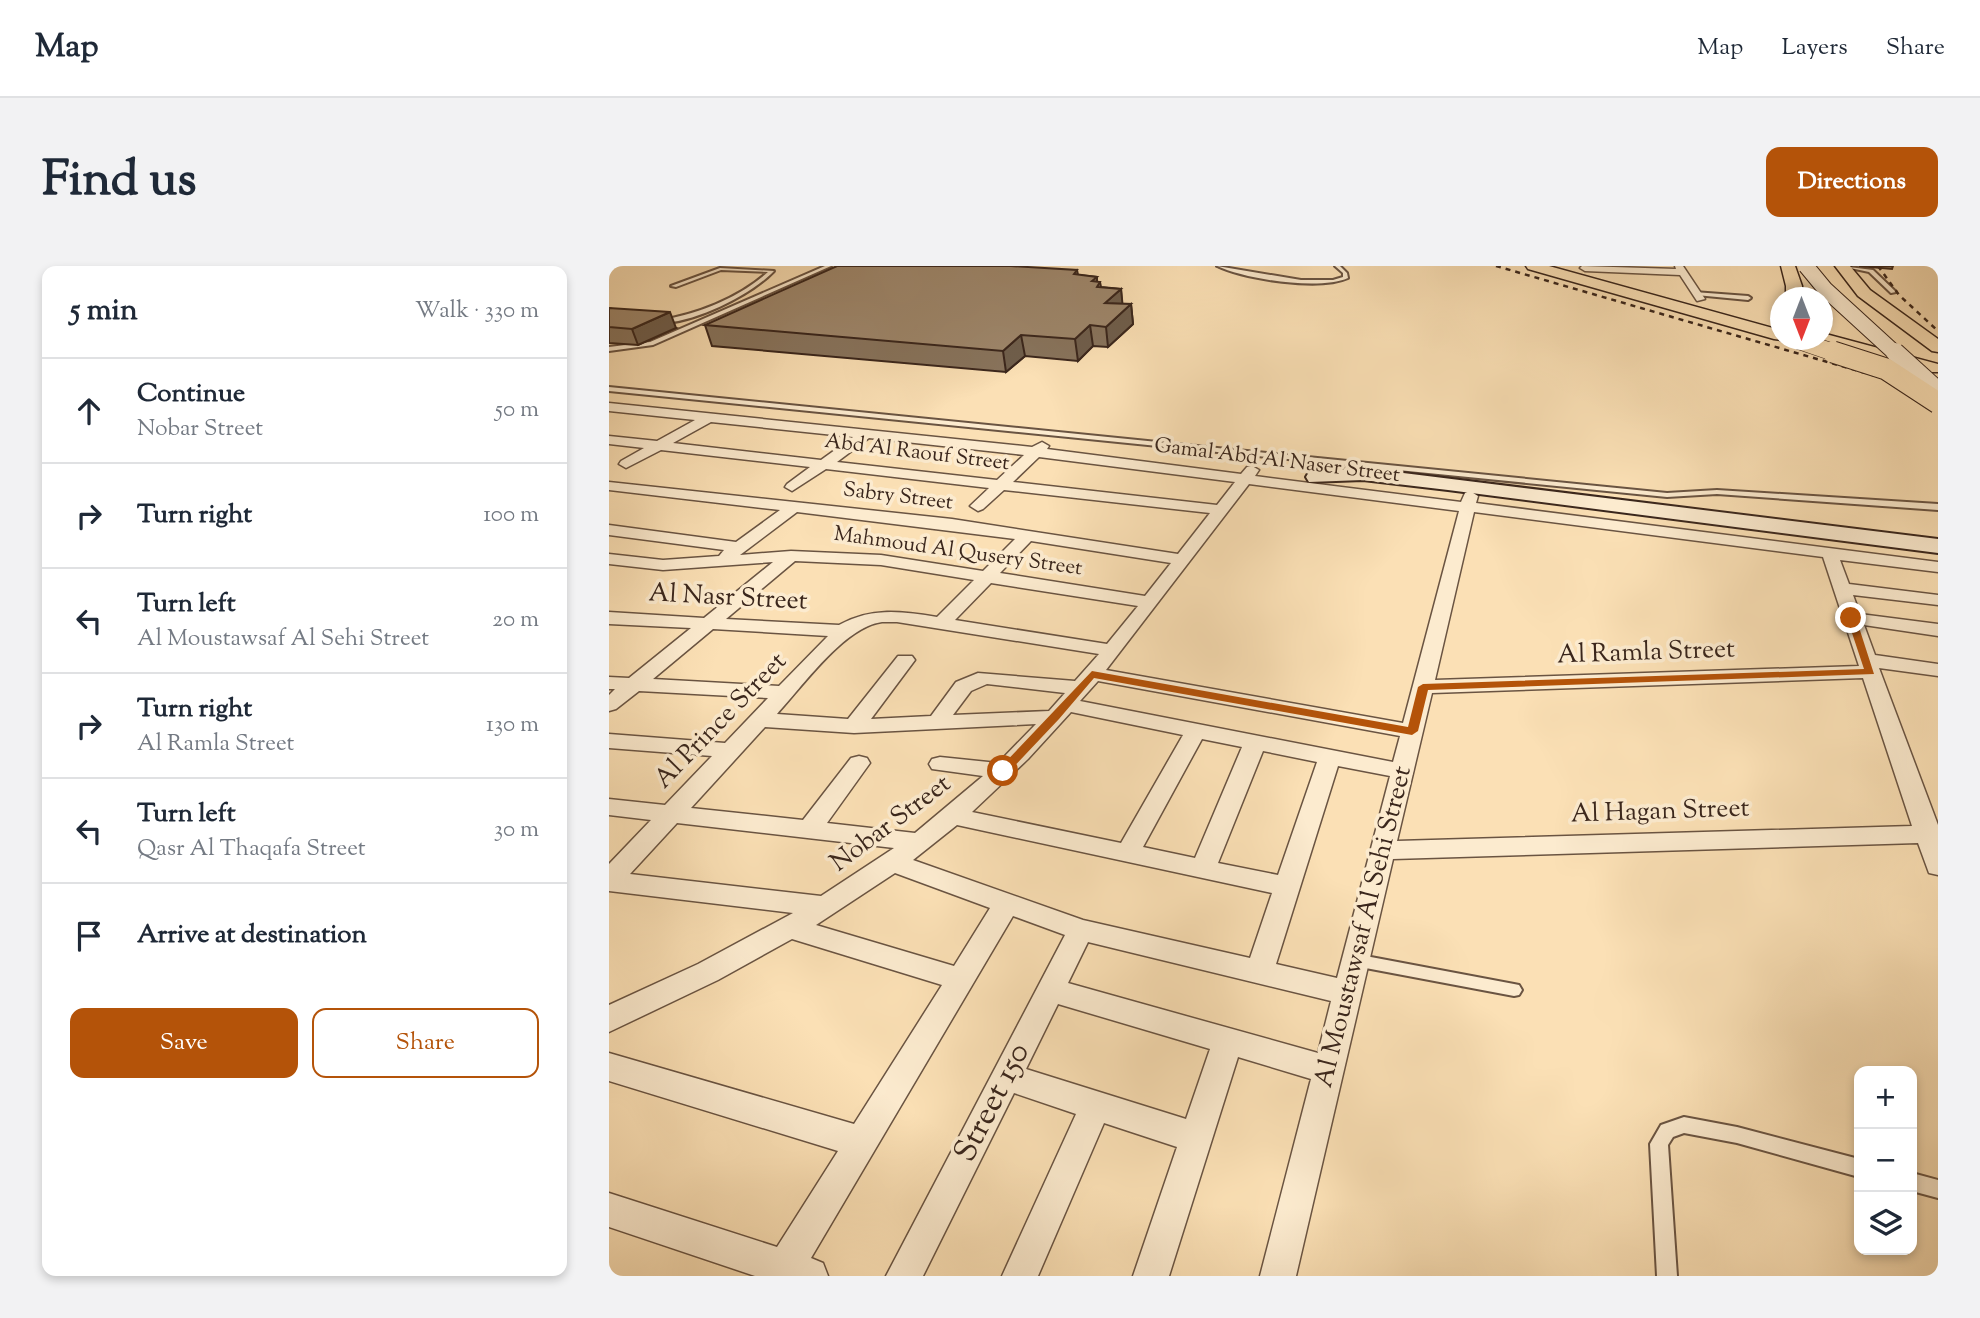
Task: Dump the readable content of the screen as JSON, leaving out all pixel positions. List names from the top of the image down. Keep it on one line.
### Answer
{"streets":{"street":["Abd Al Raouf Street","Gamal Abd Al Naser Street","Sabry Street","Mahmoud Al Qusery Street","Al Nasr Street","Al Ramla Street","Al Prince Street","Al Hagan Street","Nobar Street","Al Moustawsaf Al Sehi Street","Street 150"]},"crossings":[["Abd Al Raouf Street","Nobar Street"],["Gamal Abd Al Naser Street","Nobar Street"],["Gamal Abd Al Naser Street","Al Moustawsaf Al Sehi Street"],["Sabry Street","Nobar Street"],["Mahmoud Al Qusery Street","Nobar Street"],["Al Nasr Street","Al Prince Street"],["Al Ramla Street","Al Moustawsaf Al Sehi Street"],["Al Hagan Street","Al Moustawsaf Al Sehi Street"]],"north":"bottom","page":{"header":"Map","nav":["Map","Layers","Share"],"title":"Find us","buttons":["Directions",["Save","Share"]],"heading":["5 min","Walk · 330 m"],"list":[["Continue","Nobar Street","50 m"],["Turn right","100 m"],["Turn left","Al Moustawsaf Al Sehi Street","20 m"],["Turn right","Al Ramla Street","130 m"],["Turn left","Qasr Al Thaqafa Street","30 m"],"Arrive at destination"],"map_buttons":["+","−"]}}
